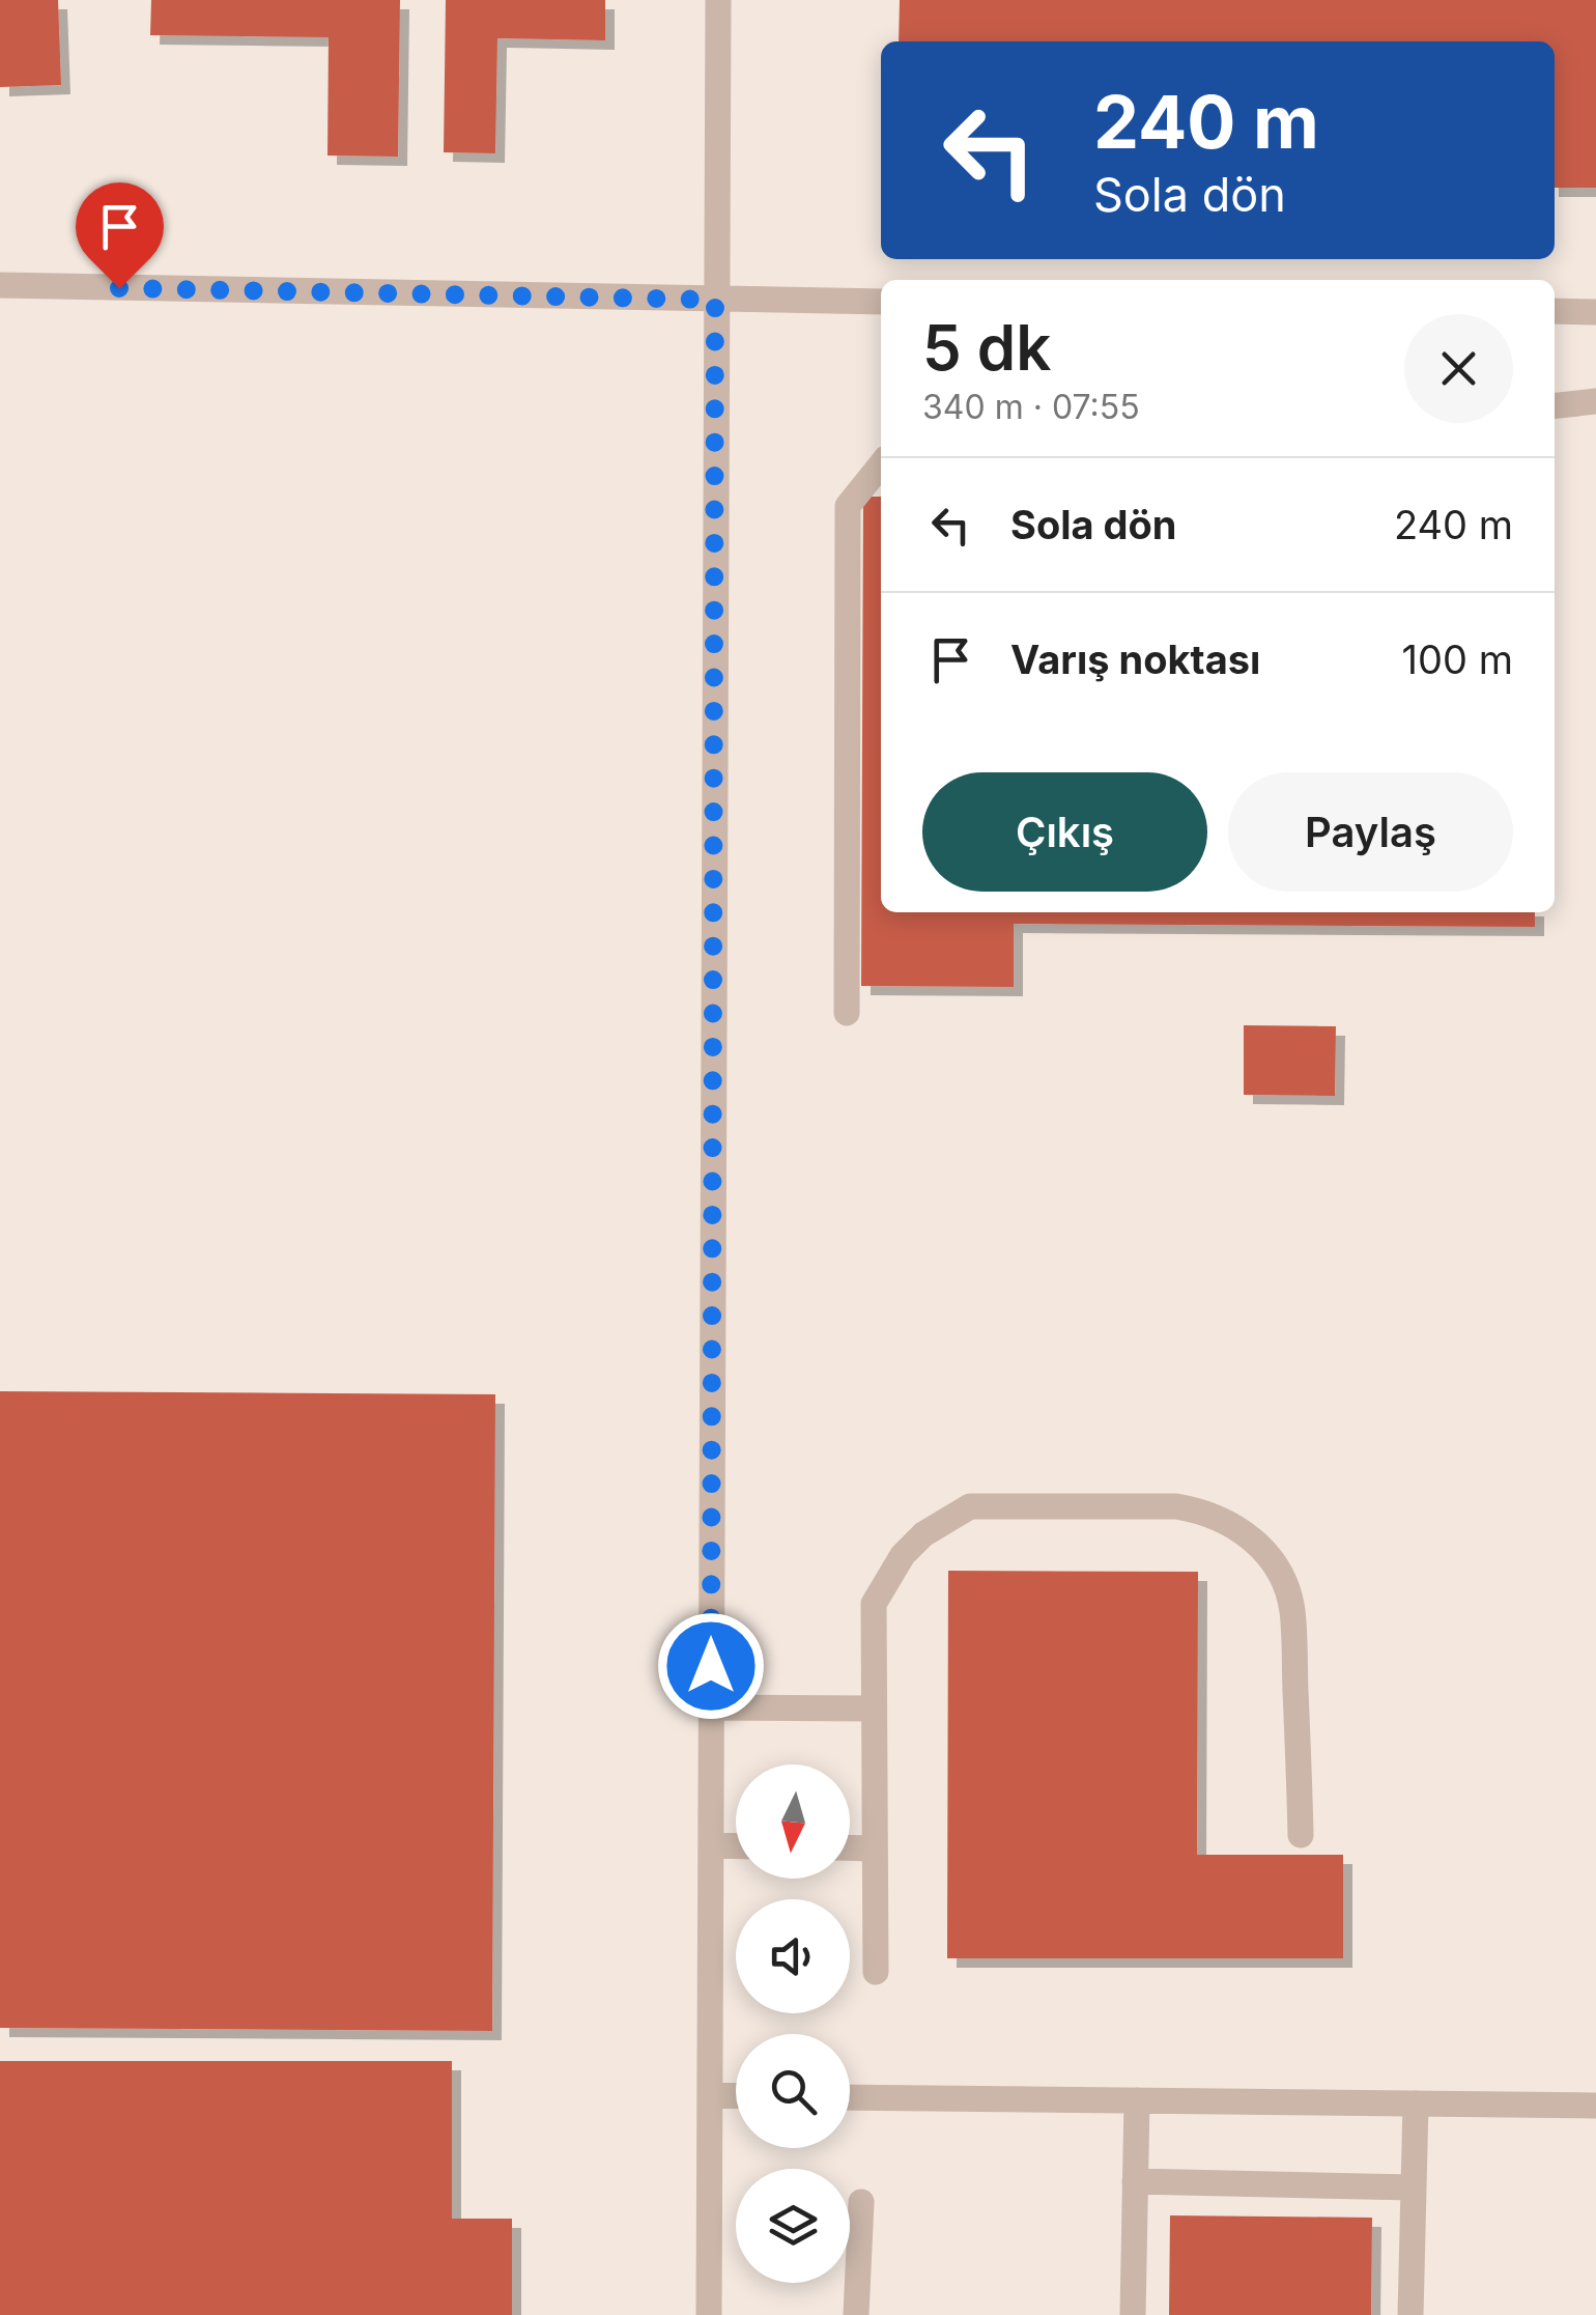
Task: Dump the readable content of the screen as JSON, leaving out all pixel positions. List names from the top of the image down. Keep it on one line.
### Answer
{"north":"bottom","page":{"turn":["240 m","Sola dön"],"heading":["5 dk","340 m · 07:55"],"list":[{"name":"Sola dön","value":"240 m"},{"name":"Varış noktası","value":"100 m"}],"buttons":["Çıkış","Paylaş"]}}
